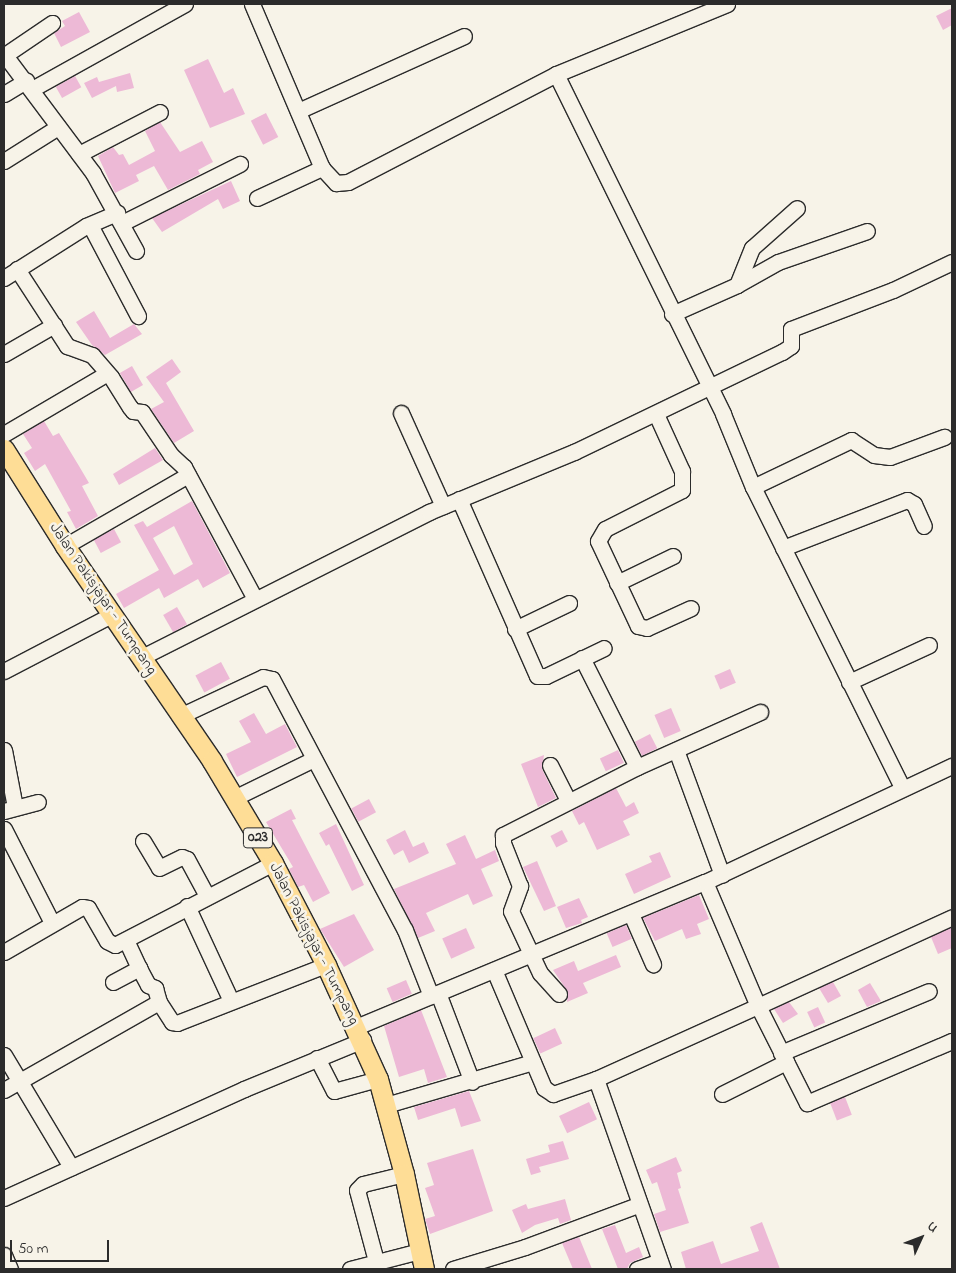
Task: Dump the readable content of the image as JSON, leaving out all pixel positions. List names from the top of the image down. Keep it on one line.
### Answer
{"streets":{"main road":["Jalan Pakisjajar - Tumpang","023"]},"scale_bar":"50 m","north":"top right"}
